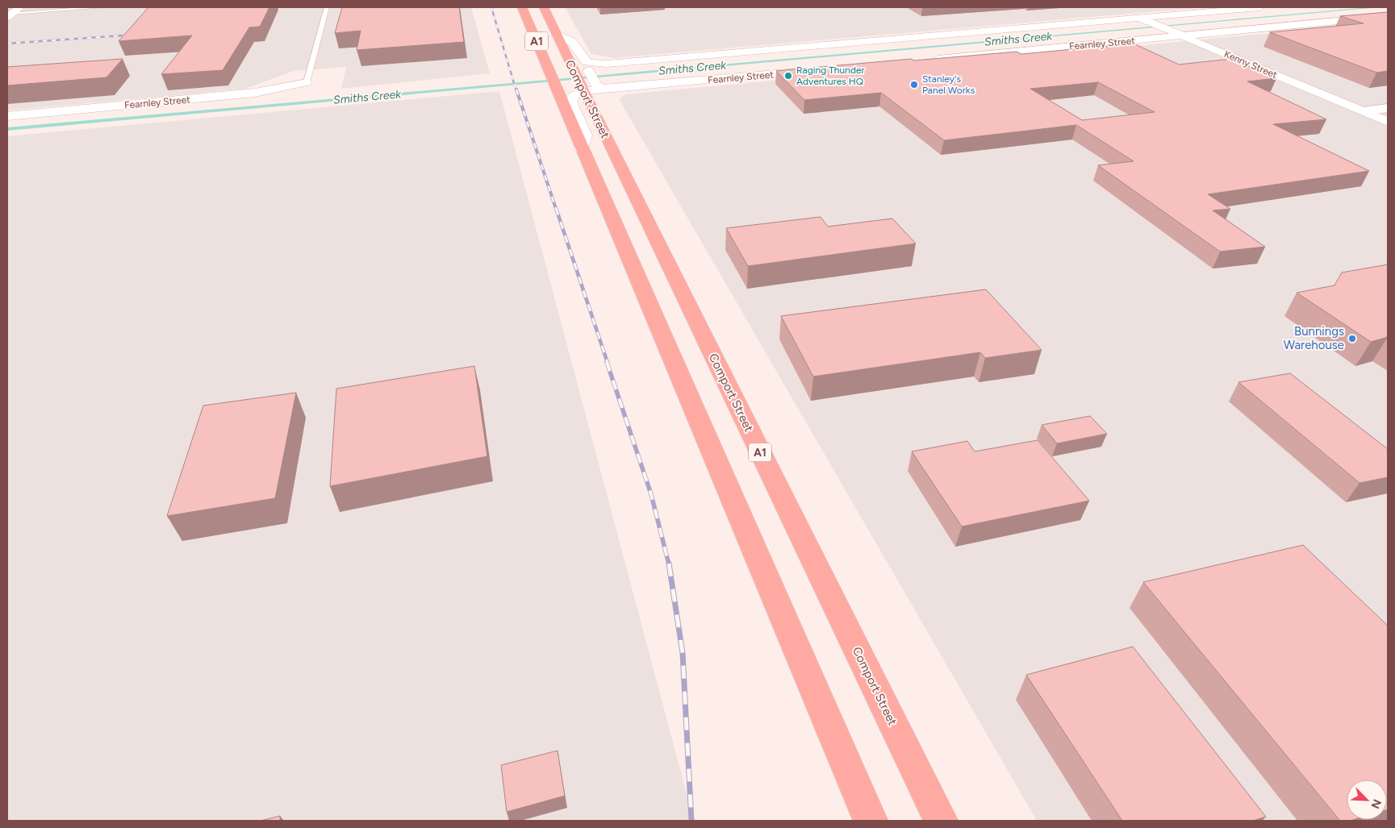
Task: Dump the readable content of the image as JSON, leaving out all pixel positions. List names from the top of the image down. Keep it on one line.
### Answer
{"streets":{"highway":["A1","Comport Street"],"street":["Fearnley Street","Kenny Street"]},"crossings":[["Fearnley Street","Kenny Street"],["Fearnley Street","Comport Street"]],"water":["Smiths Creek"],"places":["Raging Thunder Adventures HQ","Stanley's Panel Works","Bunnings Warehouse"],"north":"bottom right"}
